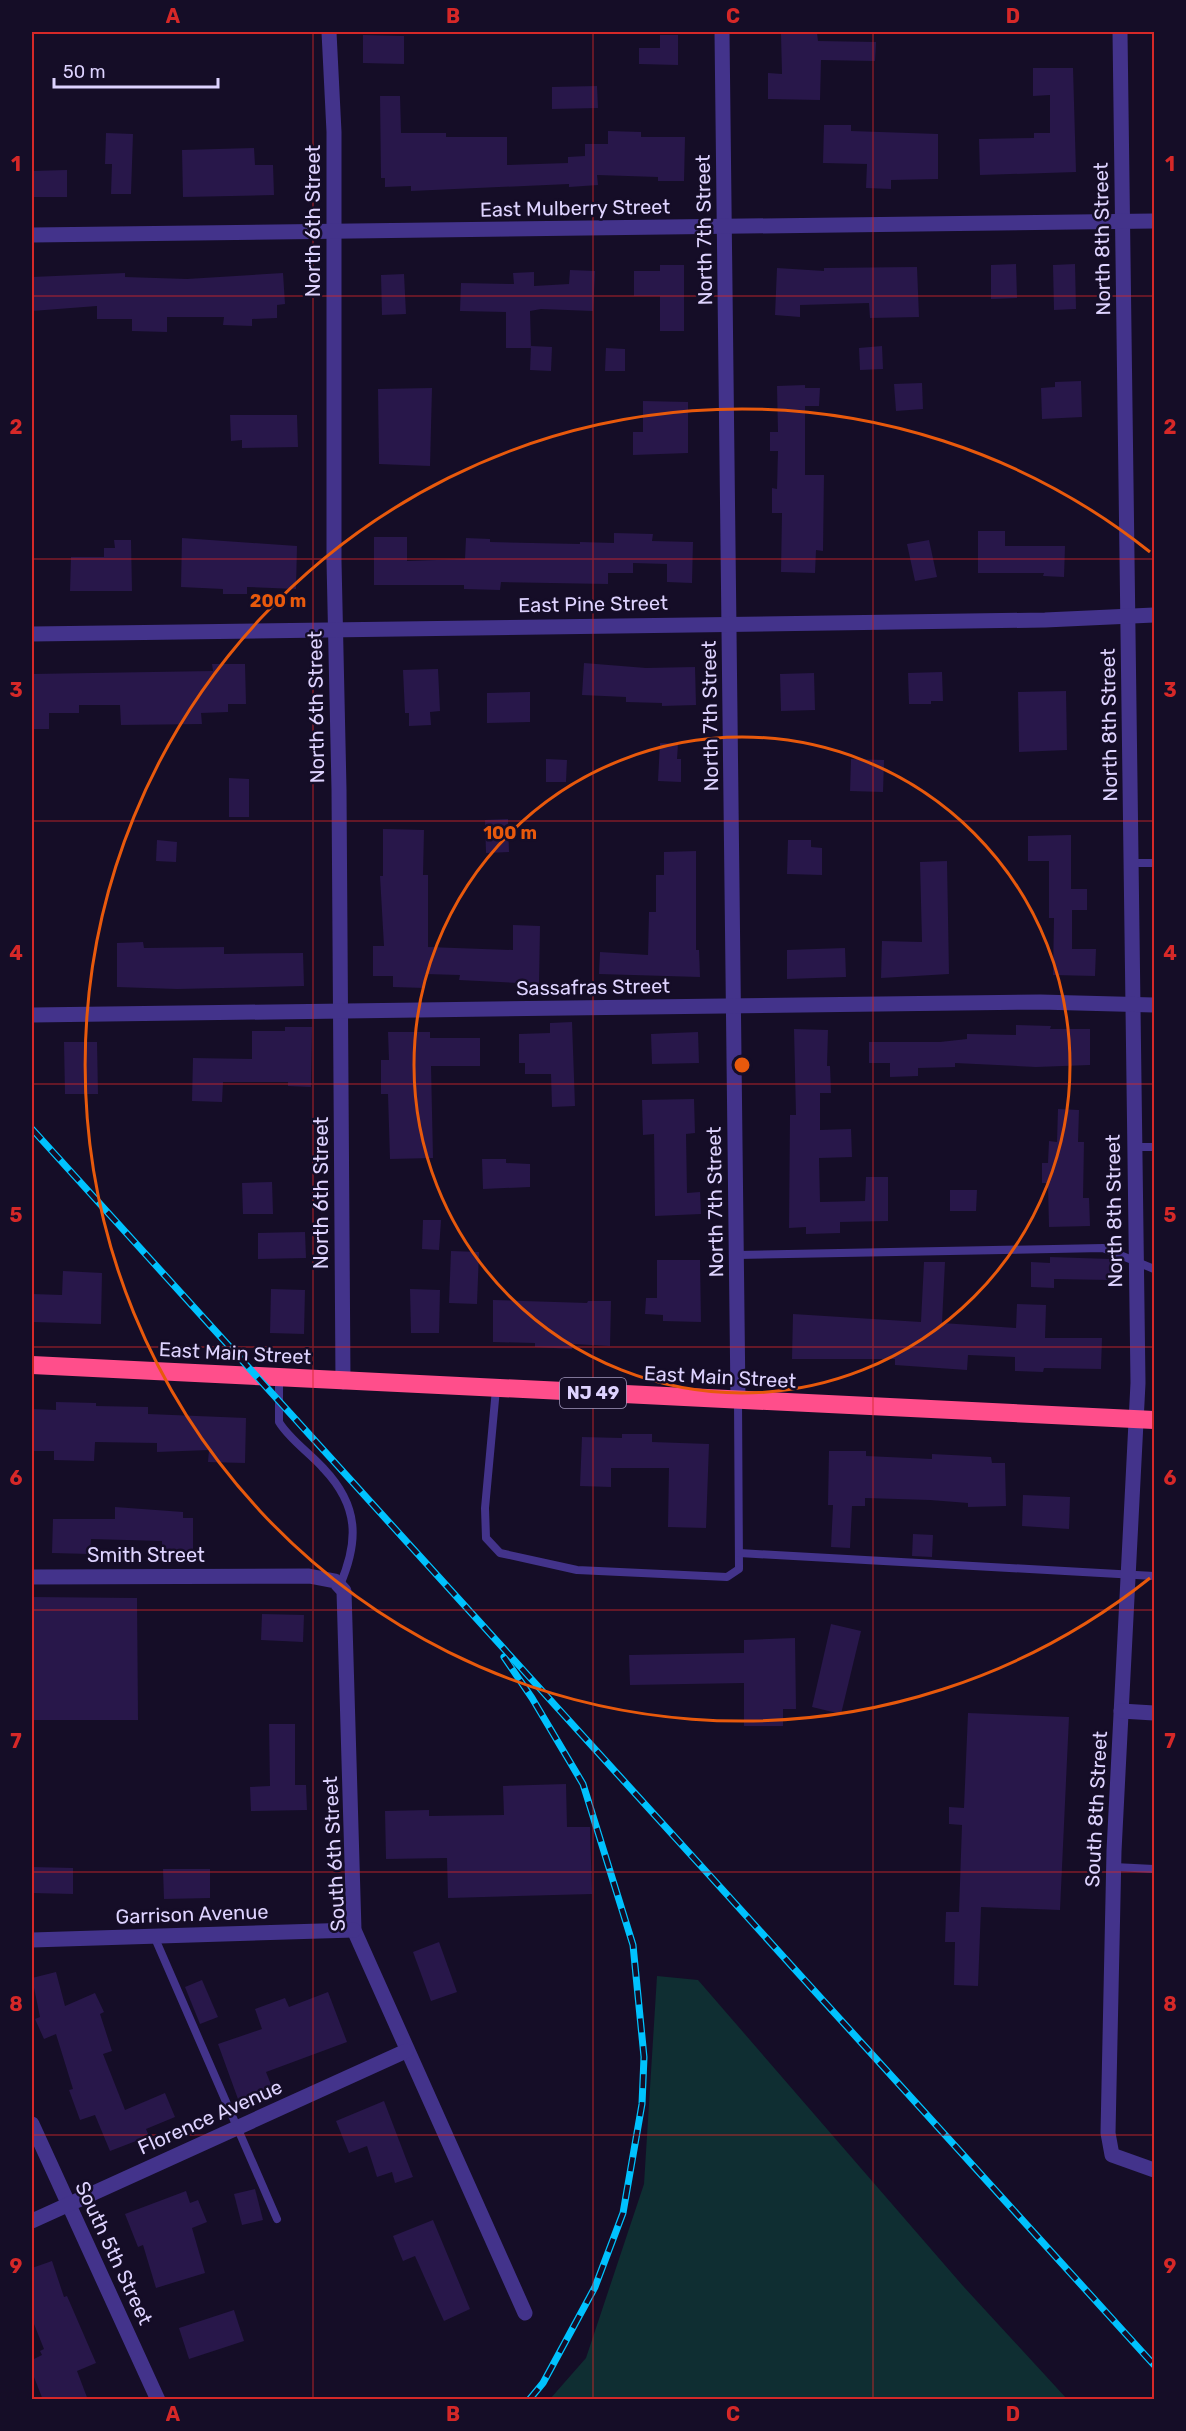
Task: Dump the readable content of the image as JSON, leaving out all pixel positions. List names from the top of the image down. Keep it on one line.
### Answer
{"streets":{"highway":["East Main Street","NJ 49"],"street":["East Mulberry Street","North 6th Street","North 7th Street","North 8th Street","East Pine Street","Sassafras Street","Smith Street","South 8th Street","South 6th Street","Garrison Avenue","Florence Avenue","South 5th Street"]},"crossings":[["East Mulberry Street","North 6th Street"],["East Mulberry Street","North 7th Street"],["East Mulberry Street","North 8th Street"],["North 6th Street","East Pine Street"],["North 6th Street","Sassafras Street"],["North 6th Street","East Main Street"],["North 7th Street","East Pine Street"],["North 7th Street","Sassafras Street"],["North 7th Street","East Main Street"],["North 8th Street","East Pine Street"],["North 8th Street","Sassafras Street"],["North 8th Street","East Main Street"],["North 8th Street","South 8th Street"],["East Main Street","South 8th Street"],["Smith Street","South 6th Street"],["South 6th Street","Garrison Avenue"],["South 6th Street","Florence Avenue"],["Florence Avenue","South 5th Street"]],"scale_bar":"50 m","grid":{"columns":["A","B","C","D"],"rows":["1","2","3","4","5","6","7","8","9"]},"rings":["200 m","100 m"]}
